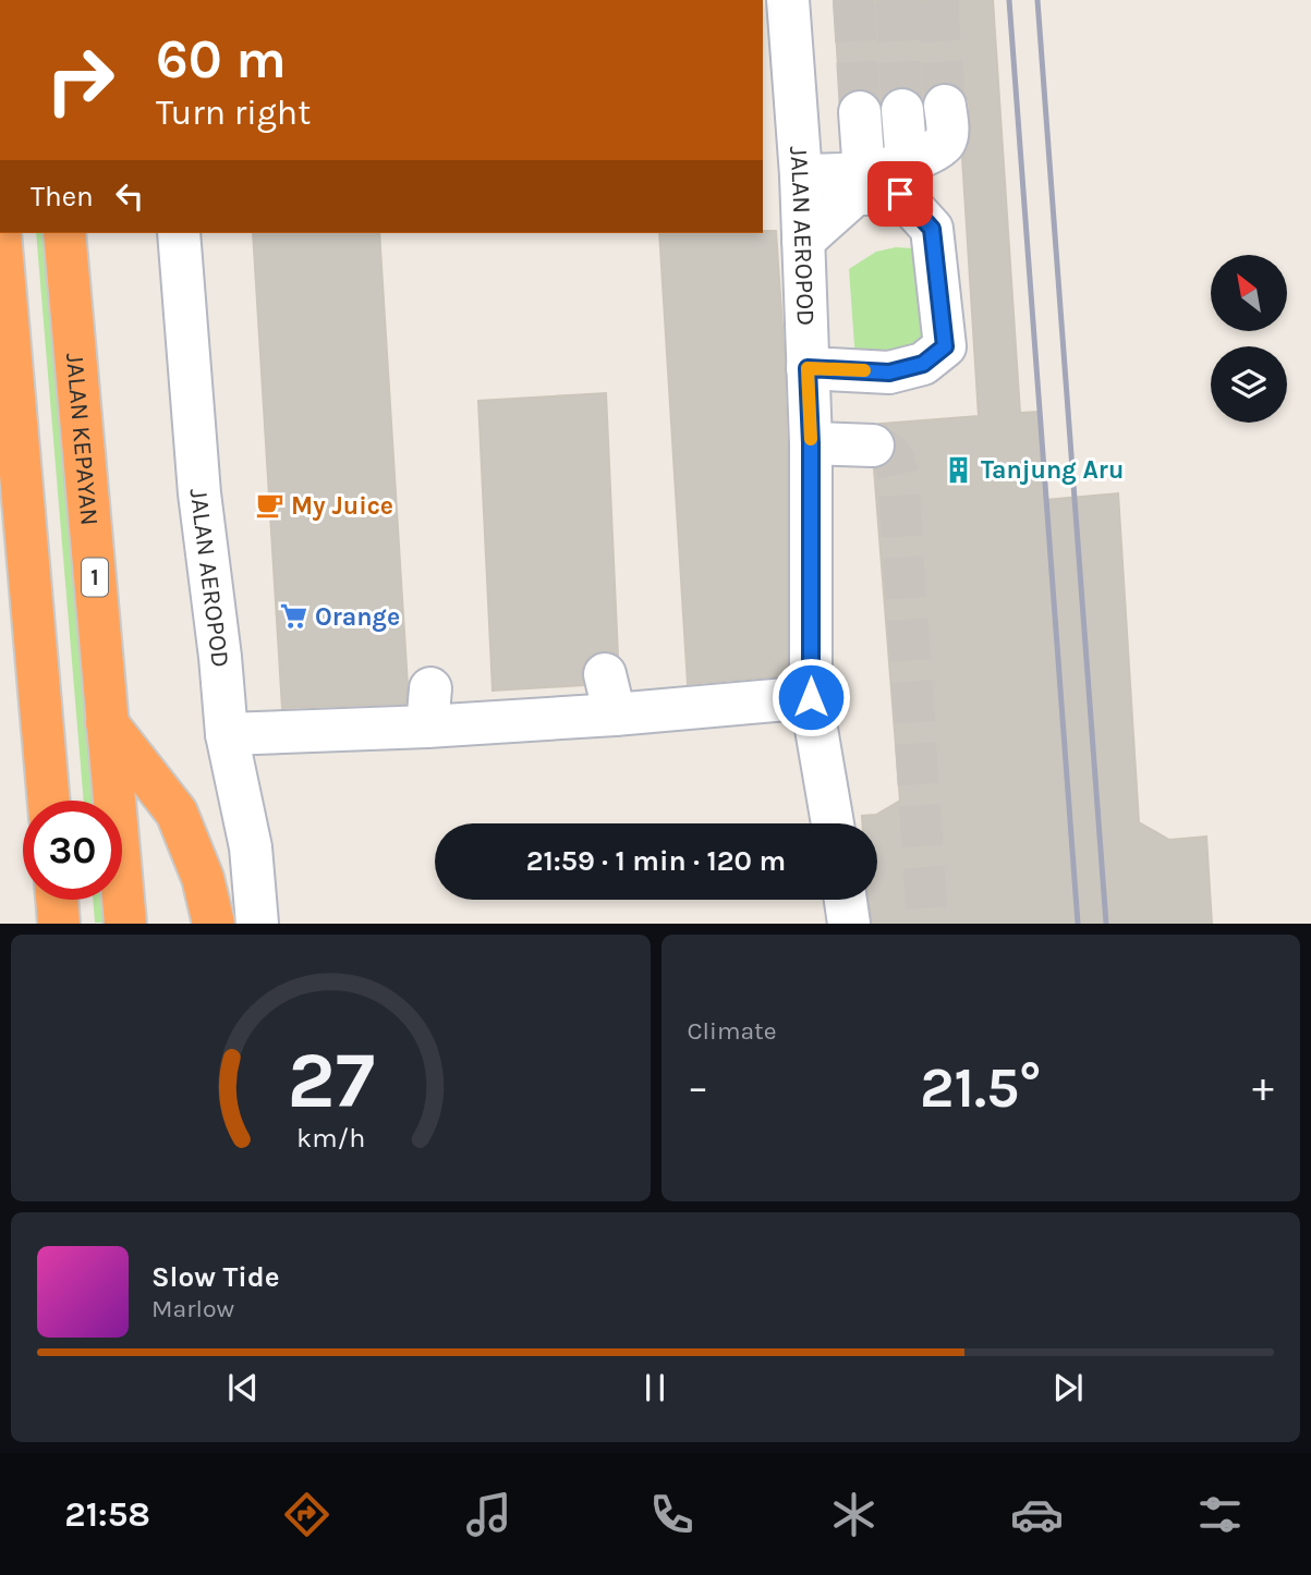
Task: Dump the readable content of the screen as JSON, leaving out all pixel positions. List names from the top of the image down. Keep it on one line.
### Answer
{"streets":{"highway":["JALAN KEPAYAN","1"],"street":["JALAN AEROPOD"]},"places":{"building":["Tanjung Aru"],"cafe":["My Juice"],"supermarket":["Orange"]},"north":"top left","page":{"turn":["60 m","Turn right"],"then":"Then","limit":"30","trip":"21:59 · 1 min · 120 m","tile":"Climate","heat":["−","21.5°","+"],"song":["Slow Tide","Marlow"],"tabs":"21:58","gauge":["27","km/h"]}}
